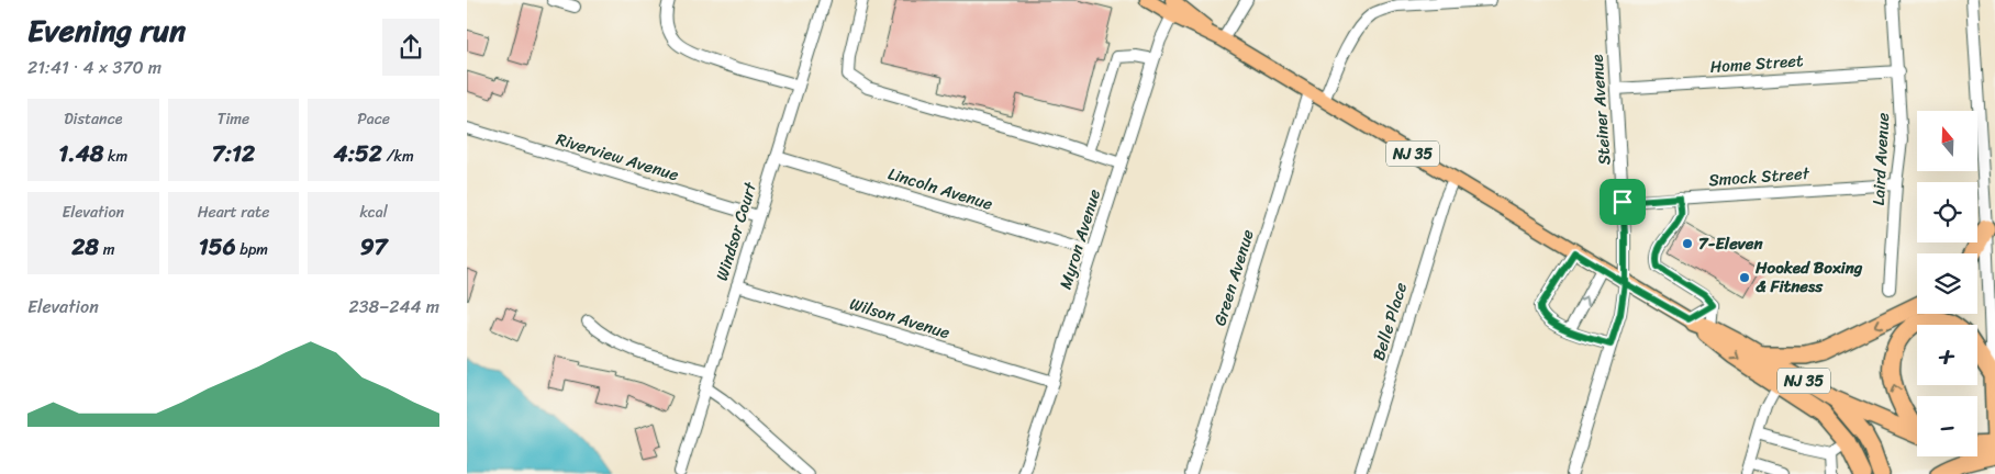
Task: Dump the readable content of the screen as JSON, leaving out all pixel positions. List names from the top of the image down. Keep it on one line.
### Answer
{"streets":{"highway":["NJ 35"],"street":["Home Street","Steiner Avenue","Riverview Avenue","Laird Avenue","Smock Street","Lincoln Avenue","Windsor Court","Myron Avenue","Green Avenue","Wilson Avenue","Belle Place"]},"crossings":[["Home Street","Steiner Avenue"],["Home Street","Laird Avenue"],["Steiner Avenue","NJ 35"],["Steiner Avenue","Smock Street"],["NJ 35","Myron Avenue"],["NJ 35","Green Avenue"],["NJ 35","Belle Place"],["Riverview Avenue","Windsor Court"],["Laird Avenue","Smock Street"],["Lincoln Avenue","Windsor Court"],["Lincoln Avenue","Myron Avenue"],["Windsor Court","Wilson Avenue"],["Myron Avenue","Wilson Avenue"]],"places":["7-Eleven","Hooked Boxing & Fitness"],"north":"top","page":{"heading":["Evening run","21:41 · 4 × 370 m"],"stats":[["Distance","1.48 km"],["Time","7:12"],["Pace","4:52 /km"],["Elevation","28 m"],["Heart rate","156 bpm"],["kcal","97"]],"map_buttons":["+","−"],"chart":["Elevation","238–244 m"]}}
